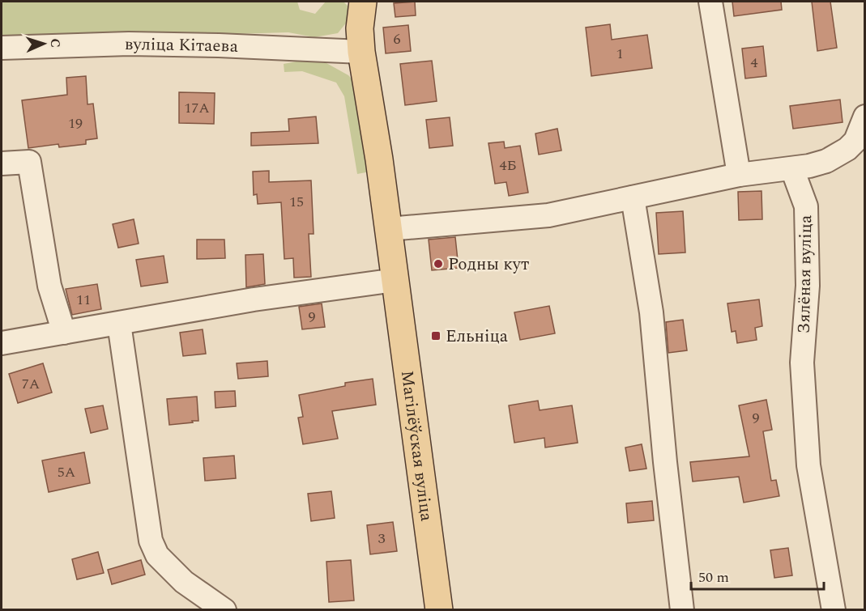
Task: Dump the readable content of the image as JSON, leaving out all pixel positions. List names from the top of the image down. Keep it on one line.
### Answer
{"streets":{"main road":["Магілёўская вуліца"],"street":["вуліца Кітаева","Зялёная вуліца"]},"places":{"other":["Родны кут"],"transit":["Ельніца"]},"house_numbers":["6","1","4","17А","19","4Б","15","11","9","7А","9","5А","3"],"scale_bar":"50 m","north":"right"}
